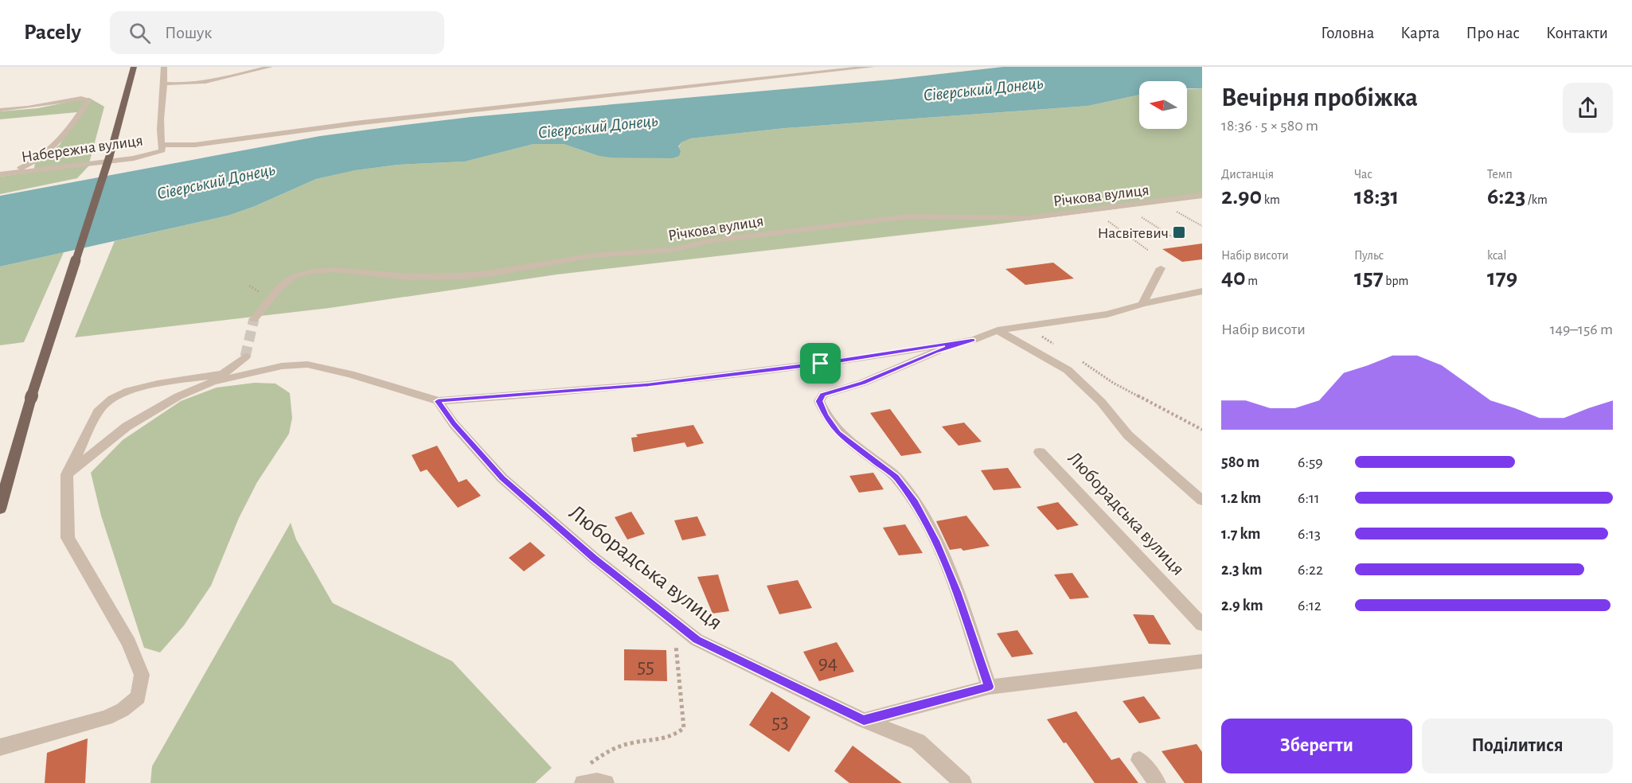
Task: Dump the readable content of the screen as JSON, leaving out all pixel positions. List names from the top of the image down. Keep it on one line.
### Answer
{"streets":{"street":["Набережна вулиця","Річкова вулиця","Люборадська вулиця"]},"water":["Сіверський Донець"],"places":{"transit":["Насвітевич"]},"house_numbers":["94","55","53"],"north":"left","page":{"header":"Pacely","search":"Пошук","nav":["Головна","Карта","Про нас","Контакти"],"heading":["Вечірня пробіжка","18:36 · 5 × 580 m"],"stats":[["Дистанція","2.90 km"],["Час","18:31"],["Темп","6:23 /km"],["Набір висоти","40 m"],["Пульс","157 bpm"],["kcal","179"]],"chart":["Набір висоти","149–156 m"],"list":[{"name":"580 m","note":"6:59"},{"name":"1.2 km","note":"6:11"},{"name":"1.7 km","note":"6:13"},{"name":"2.3 km","note":"6:22"},{"name":"2.9 km","note":"6:12"}],"buttons":["Зберегти","Поділитися"]}}
